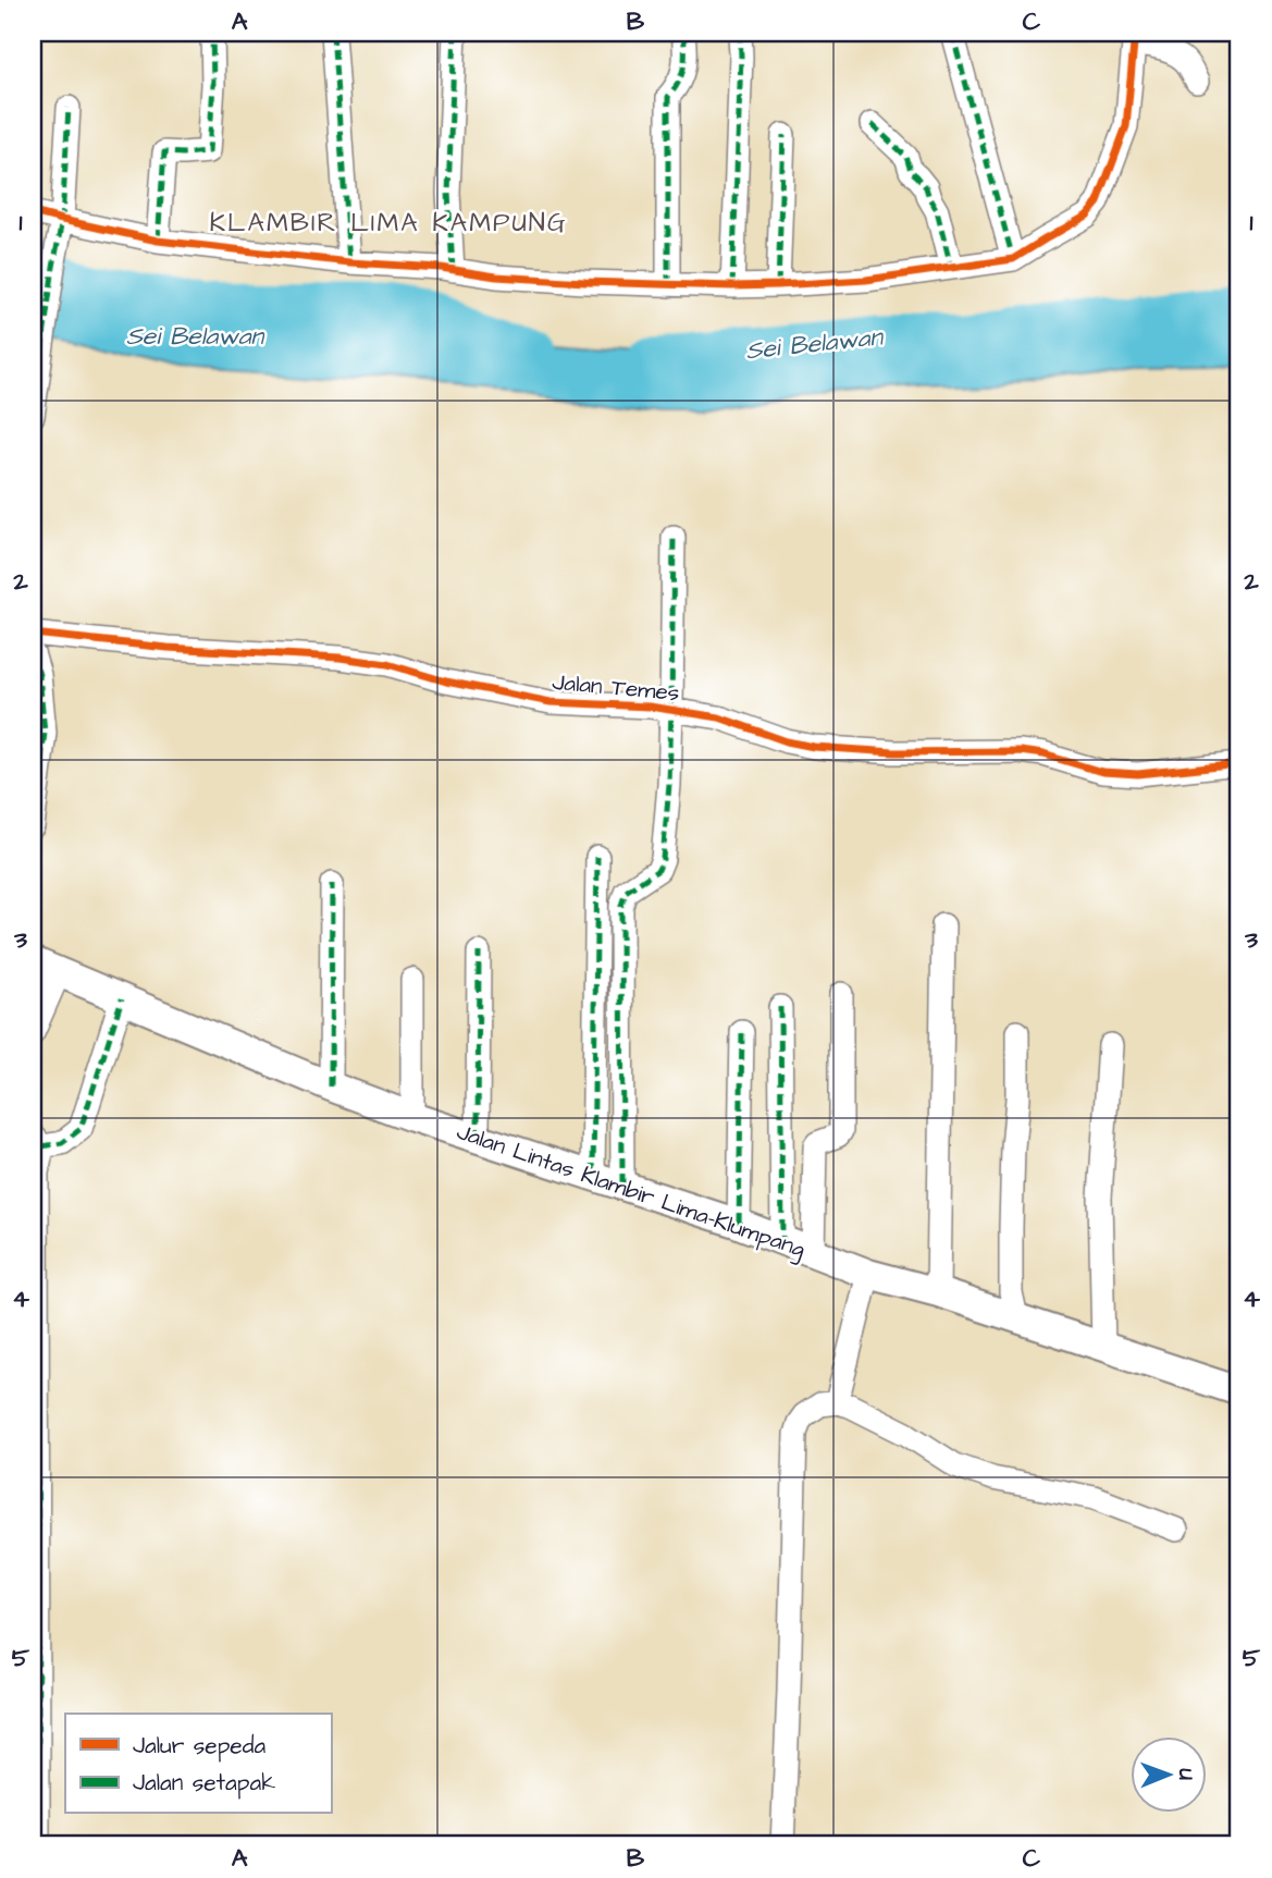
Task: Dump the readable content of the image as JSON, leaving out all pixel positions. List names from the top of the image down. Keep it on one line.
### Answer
{"streets":{"main road":["Jalan Lintas Klambir Lima–Klumpang"],"street":["Jalan Temes"]},"districts":["KLAMBIR LIMA KAMPUNG"],"water":["Sei Belawan"],"legend":["Jalur sepeda","Jalan setapak"],"north":"right","grid":{"columns":["A","B","C"],"rows":["1","2","3","4","5"]}}
